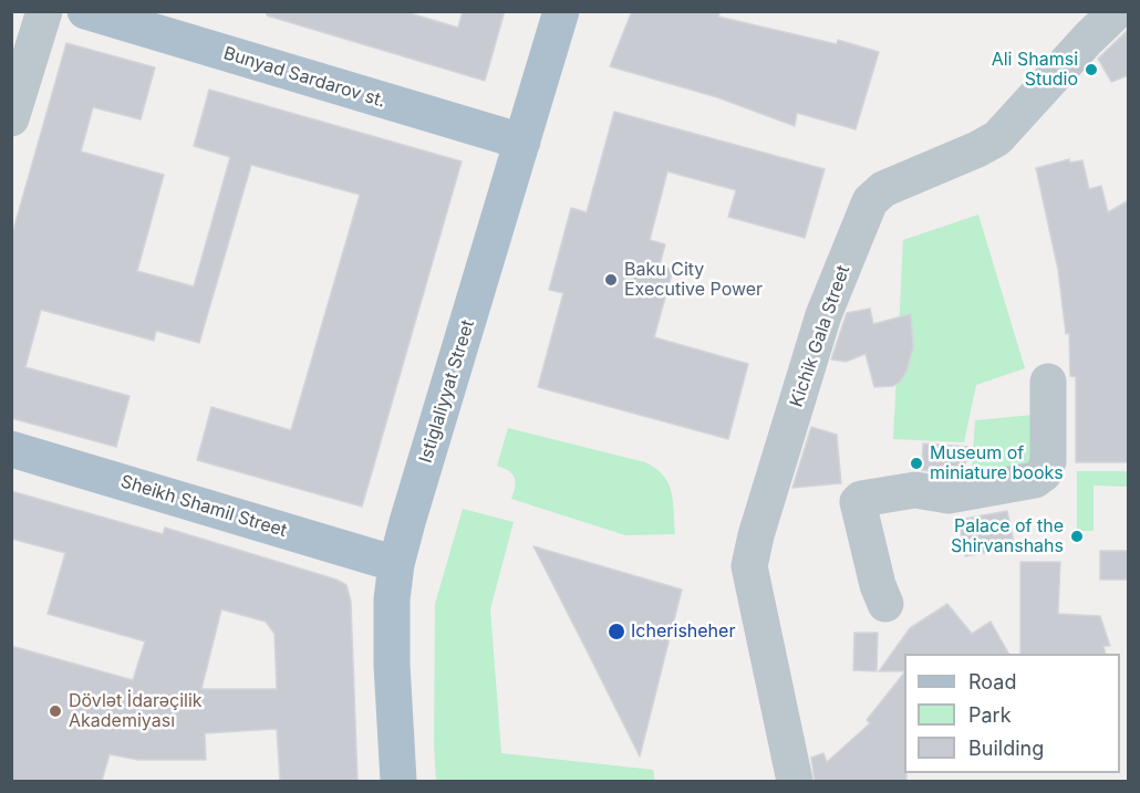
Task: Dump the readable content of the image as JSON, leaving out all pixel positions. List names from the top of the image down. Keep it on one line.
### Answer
{"streets":{"main road":["Bunyad Sardarov st.","Istiglaliyyat Street","Sheikh Shamil Street"],"street":["Kichik Gala Street"]},"crossings":[["Bunyad Sardarov st.","Istiglaliyyat Street"],["Istiglaliyyat Street","Sheikh Shamil Street"]],"places":["Ali Shamsi Studio","Baku City Executive Power","Museum of miniature books","Palace of the Shirvanshahs","Icherisheher","Dövlət İdarəçilik Akademiyası"],"legend":["Road","Park","Building"]}
